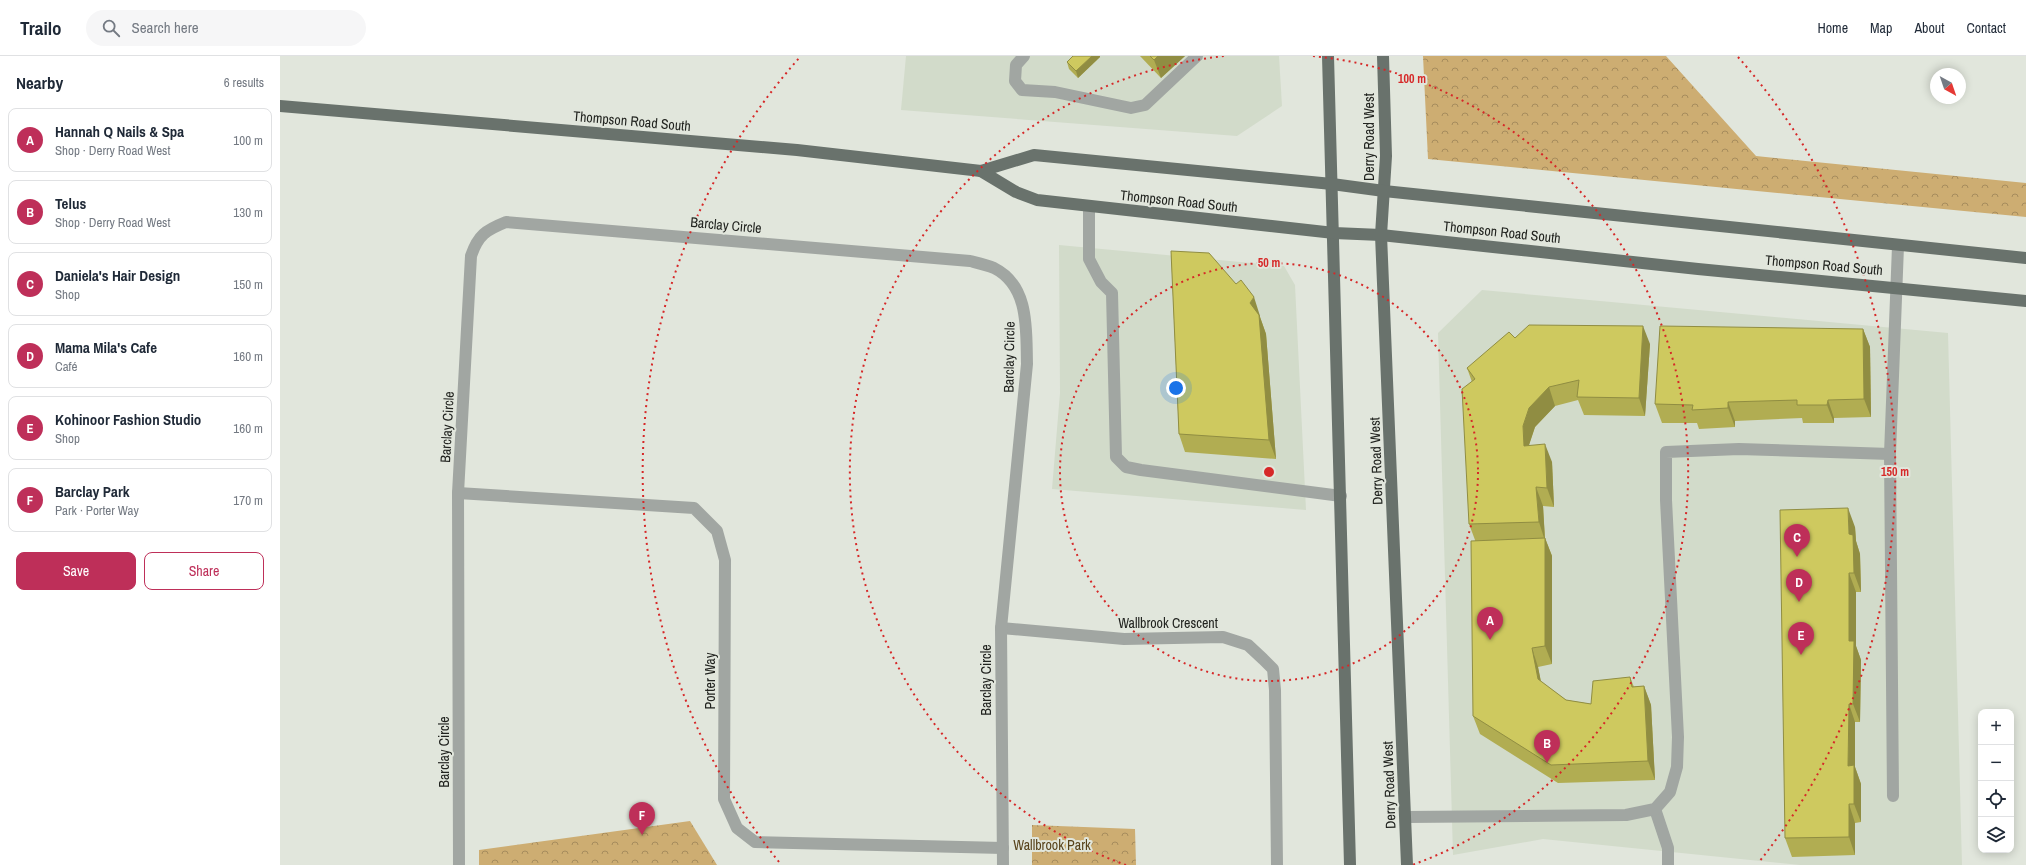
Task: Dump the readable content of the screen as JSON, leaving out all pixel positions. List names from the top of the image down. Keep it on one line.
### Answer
{"streets":{"main road":["Thompson Road South","Derry Road West"],"street":["Barclay Circle","Wallbrook Crescent","Porter Way"]},"crossings":[["Thompson Road South","Derry Road West"],["Barclay Circle","Wallbrook Crescent"],["Barclay Circle","Porter Way"]],"parks":["Wallbrook Park"],"north":"bottom right","page":{"header":"Trailo","search":"Search here","nav":["Home","Map","About","Contact"],"heading":["Nearby","6 results"],"list":[{"mark":"A","name":"Hannah Q Nails & Spa","note":"Shop · Derry Road West","value":"100 m"},{"mark":"B","name":"Telus","note":"Shop · Derry Road West","value":"130 m"},{"mark":"C","name":"Daniela's Hair Design","note":"Shop","value":"150 m"},{"mark":"D","name":"Mama Mila's Cafe","note":"Café","value":"160 m"},{"mark":"E","name":"Kohinoor Fashion Studio","note":"Shop","value":"160 m"},{"mark":"F","name":"Barclay Park","note":"Park · Porter Way","value":"170 m"}],"pins":["C","D","A","E","B","F"],"buttons":["Save","Share"],"map_buttons":["+","−"]},"rings":["100 m","50 m","150 m"]}
